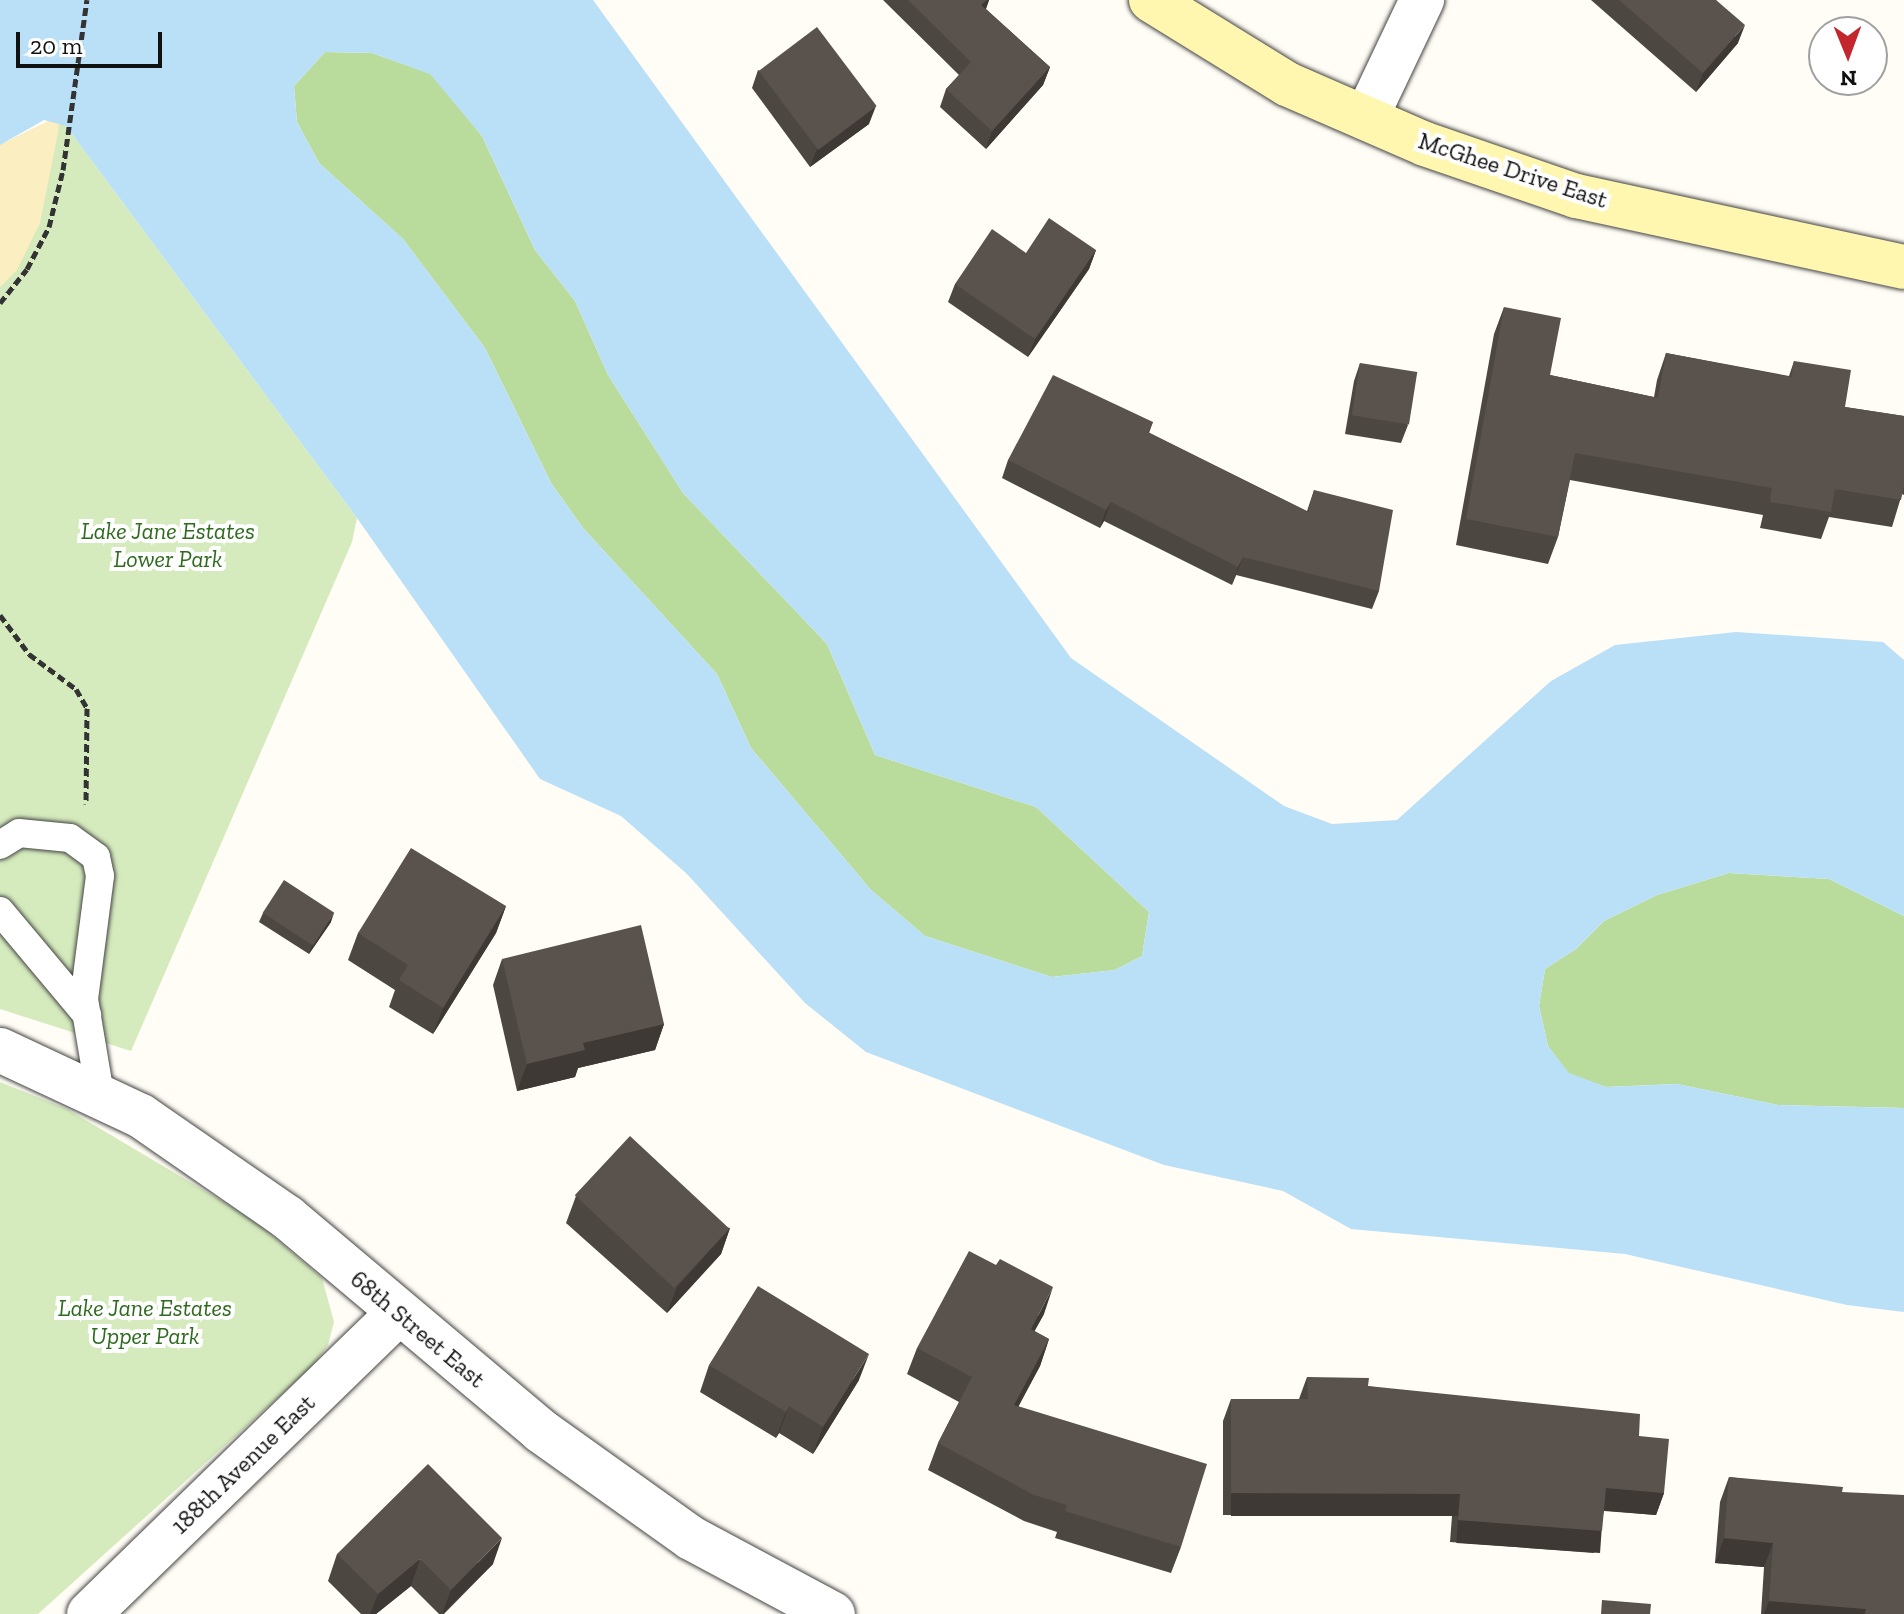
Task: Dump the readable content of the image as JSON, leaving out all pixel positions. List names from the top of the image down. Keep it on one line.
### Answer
{"streets":{"street":["McGhee Drive East","68th Street East","188th Avenue East"]},"crossings":[["68th Street East","188th Avenue East"]],"parks":["Lake Jane Estates Lower Park","Lake Jane Estates Upper Park"],"scale_bar":"20 m","north":"bottom"}
